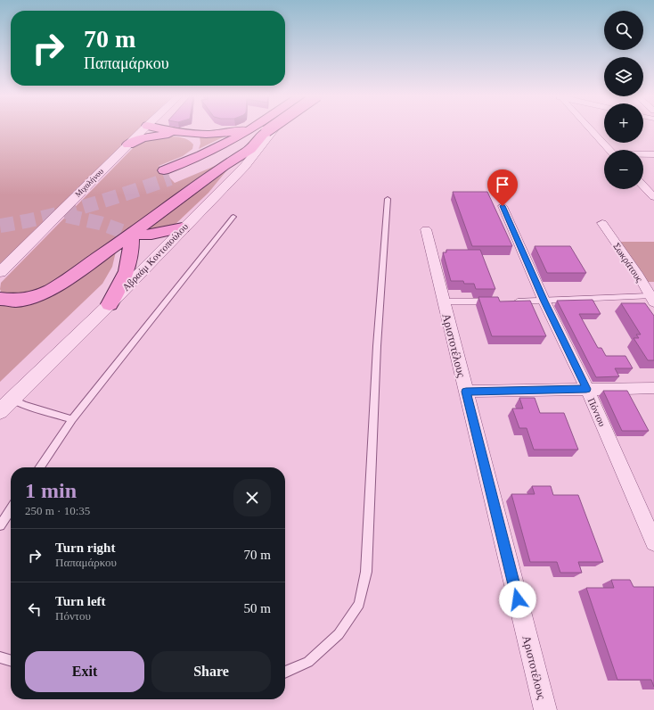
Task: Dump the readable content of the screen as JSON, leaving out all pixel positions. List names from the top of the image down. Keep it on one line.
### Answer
{"streets":{"street":["Μιχαλήνου","Αβραάμ Κοντοπούλου","Σωκράτους","Αριστοτέλους","Πόντου"]},"page":{"map_buttons":["+","−"],"turn":["70 m","Παπαμάρκου"],"heading":["1 min","250 m · 10:35"],"list":[{"name":"Turn right","note":"Παπαμάρκου","value":"70 m"},{"name":"Turn left","note":"Πόντου","value":"50 m"}],"buttons":["Exit","Share"]}}
